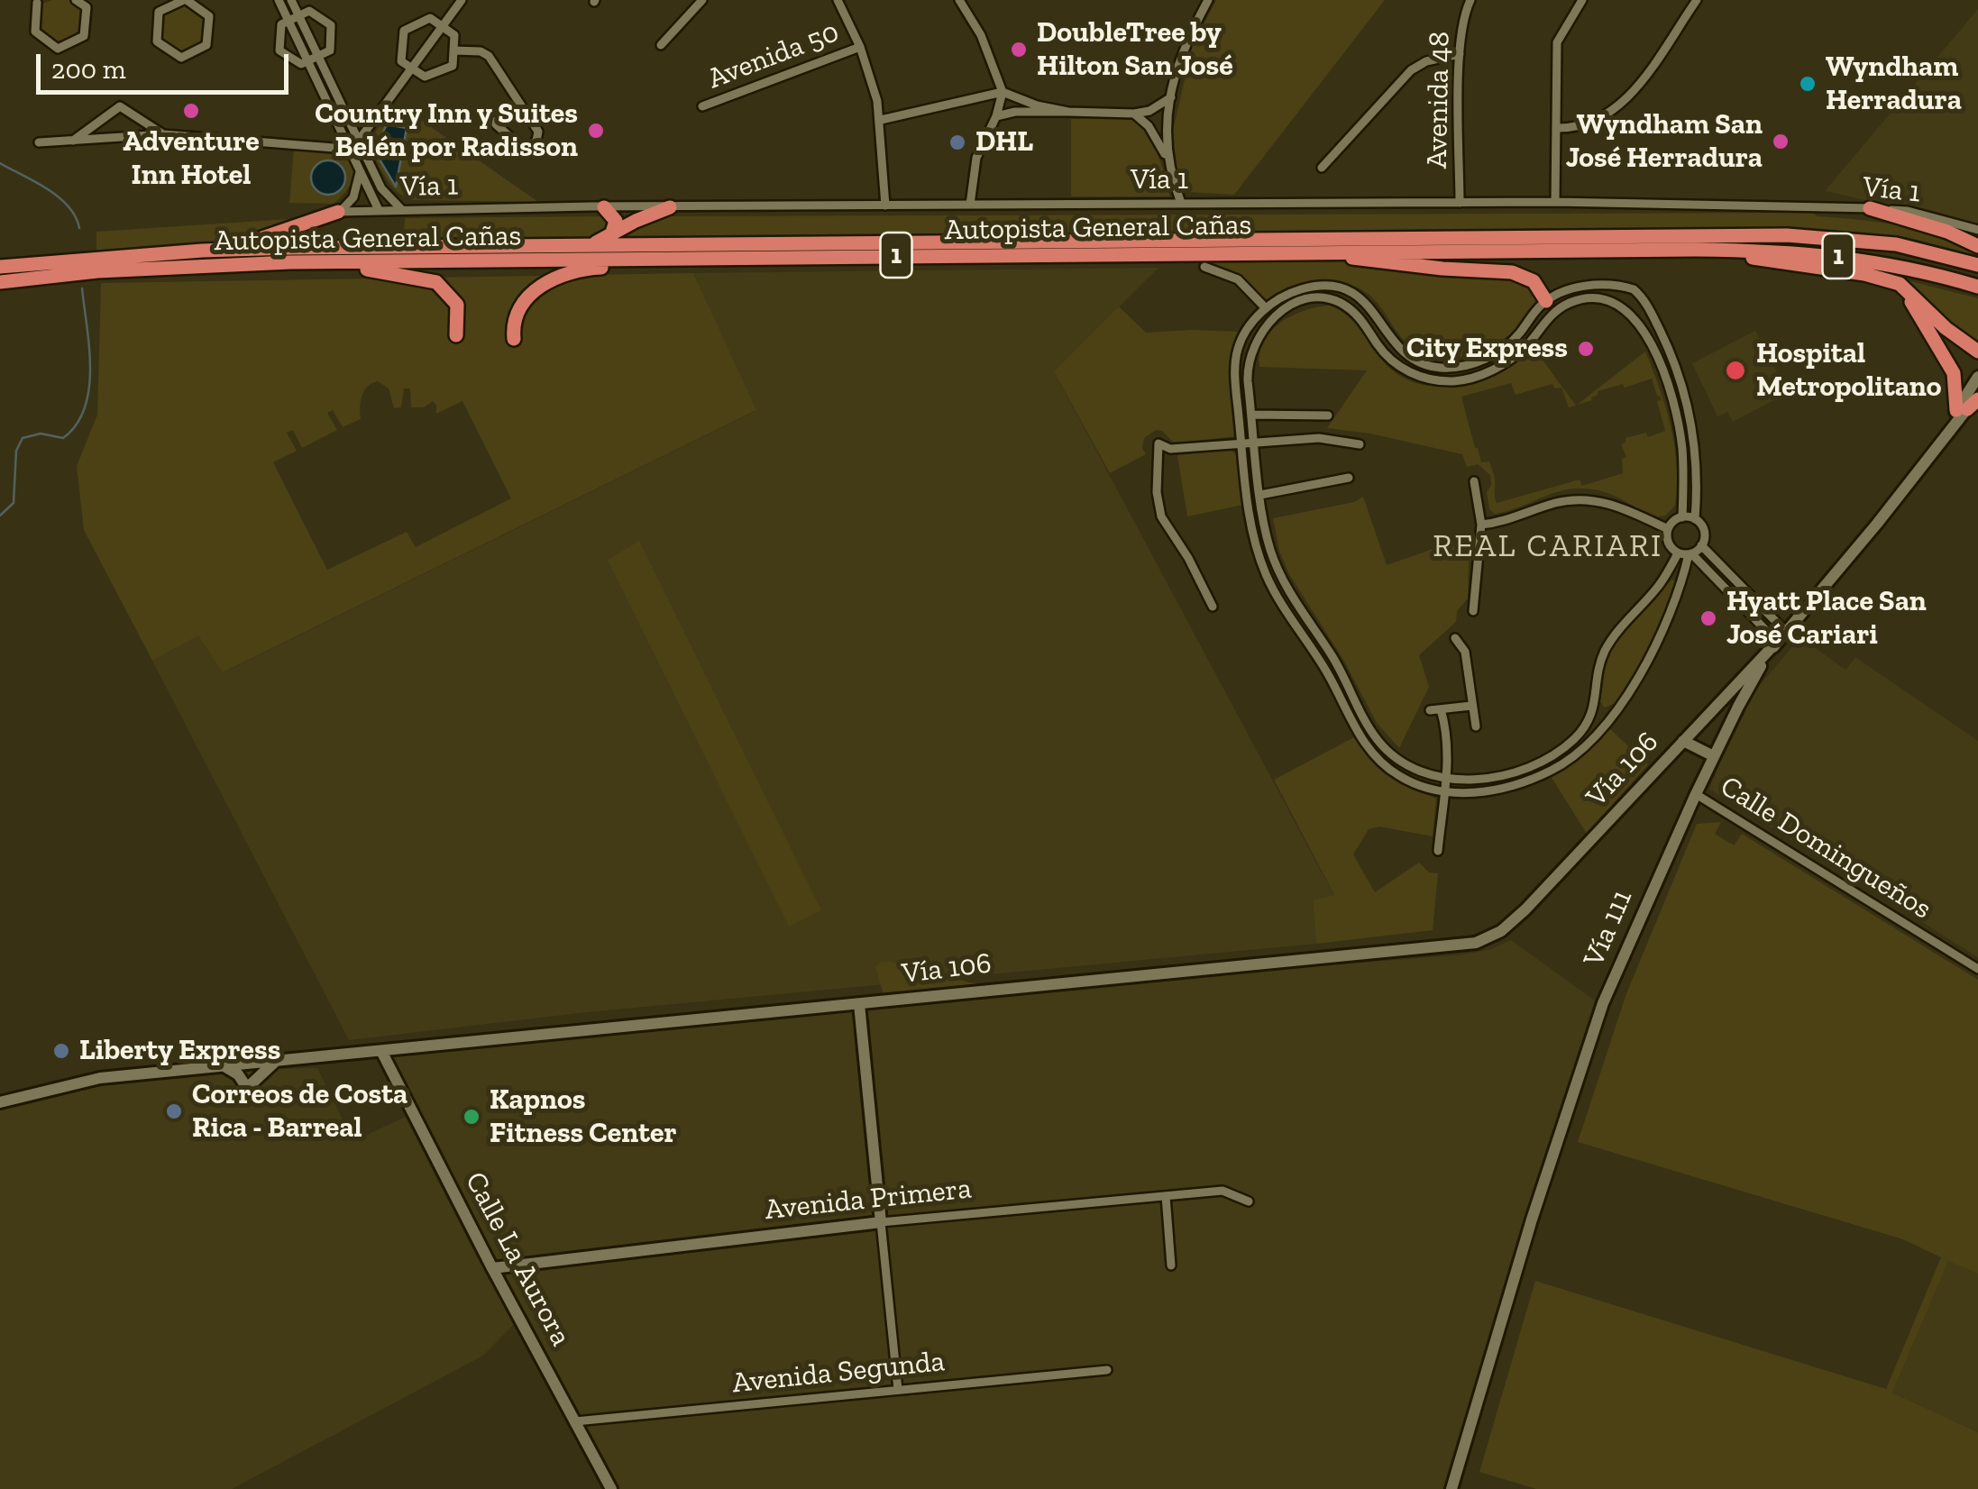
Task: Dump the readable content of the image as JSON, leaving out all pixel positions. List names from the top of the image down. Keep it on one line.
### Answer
{"streets":{"highway":["Autopista General Cañas","1"],"main road":["Vía 106","Vía 111","Avenida Primera","Calle La Aurora"],"street":["Avenida 50","Avenida 48","Vía 1","Calle Domingueños","Avenida Segunda"]},"crossings":[["Avenida 48","Vía 1"],["Vía 106","Vía 111"],["Vía 106","Calle La Aurora"],["Calle Domingueños","Vía 111"],["Avenida Primera","Calle La Aurora"],["Calle La Aurora","Avenida Segunda"]],"districts":["REAL CARIARI"],"places":["DoubleTree by Hilton San José","Wyndham Herradura","Adventure Inn Hotel","Country Inn y Suites Belén por Radisson","Wyndham San José Herradura","DHL","City Express","Hospital Metropolitano","Hyatt Place San José Cariari","Liberty Express","Correos de Costa Rica - Barreal","Kapnos Fitness Center"],"scale_bar":"200 m"}
